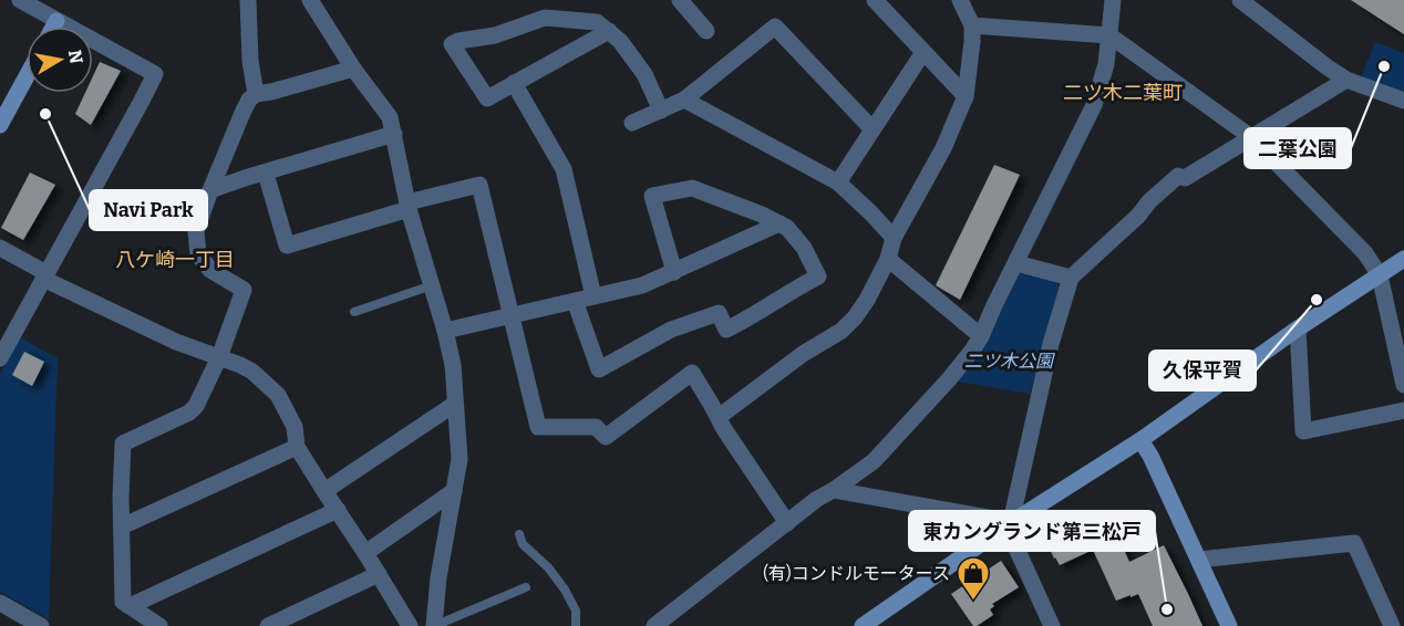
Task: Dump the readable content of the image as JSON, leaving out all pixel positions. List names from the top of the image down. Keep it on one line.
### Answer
{"districts":["二ツ木二葉町","八ケ崎一丁目"],"parks":["二ツ木公園"],"places":{"other":["二葉公園","Navi Park","久保平賀","東カングランド第三松戸"],"shop":["(有)コンドルモータース"]},"north":"right"}
